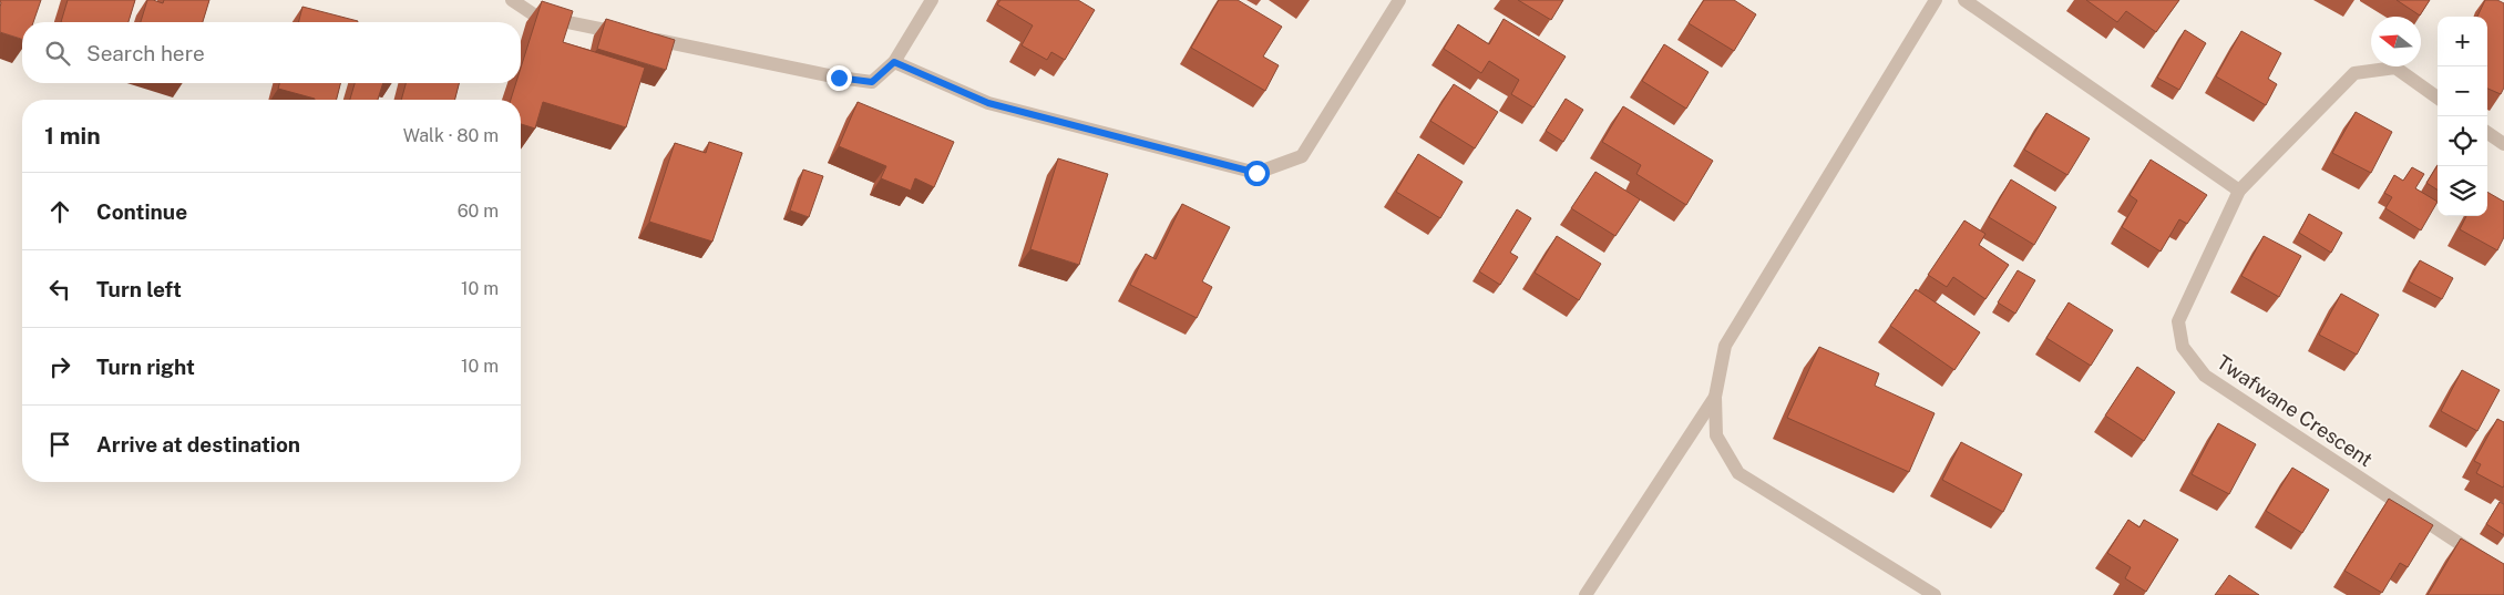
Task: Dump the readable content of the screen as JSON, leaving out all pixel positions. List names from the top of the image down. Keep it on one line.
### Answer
{"streets":{"street":["Twafwane Crescent"]},"north":"left","page":{"map_buttons":["+","−"],"search":"Search here","heading":["1 min","Walk · 80 m"],"list":[["Continue","60 m"],["Turn left","10 m"],["Turn right","10 m"],"Arrive at destination"]}}
